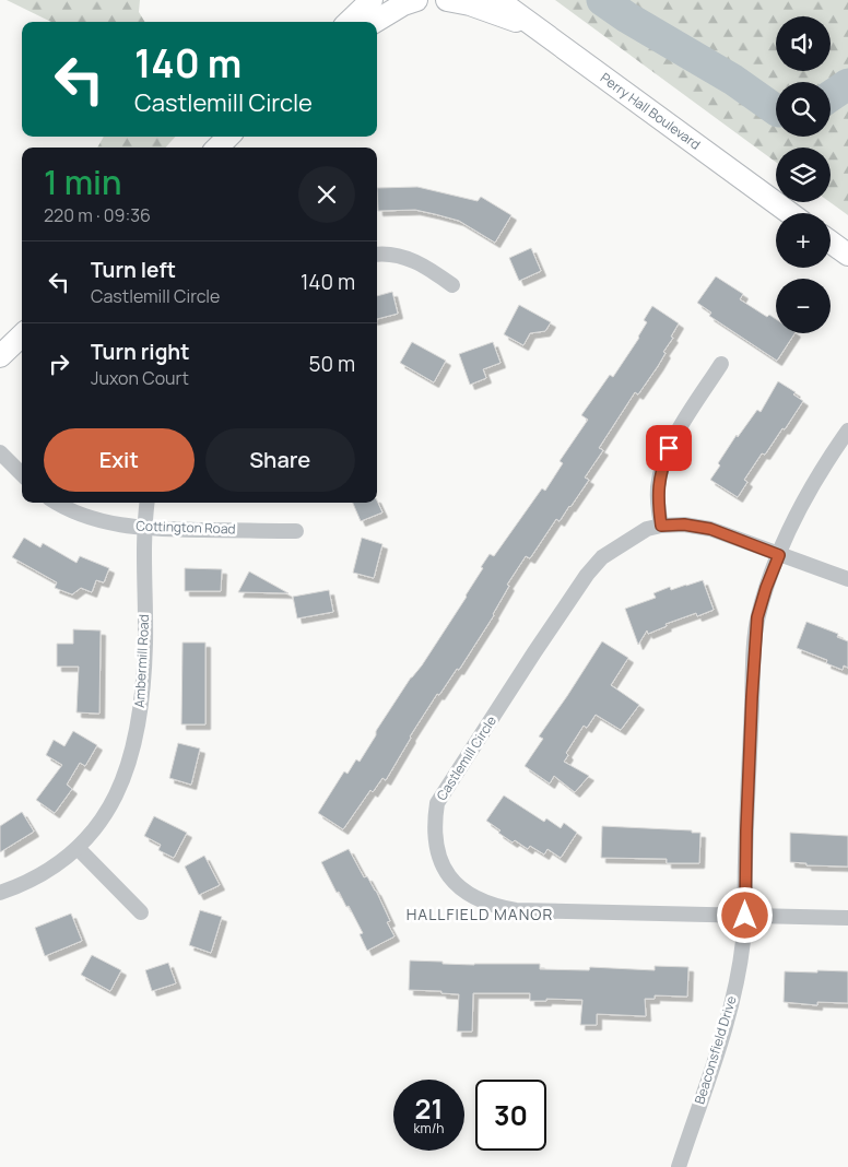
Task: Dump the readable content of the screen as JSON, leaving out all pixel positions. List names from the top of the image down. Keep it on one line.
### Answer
{"streets":{"main road":["Perry Hall Boulevard"],"street":["Cottington Road","Ambermill Road","Castlemill Circle","Beaconsfield Drive"]},"crossings":[["Cottington Road","Ambermill Road"],["Castlemill Circle","Beaconsfield Drive"]],"districts":["HALLFIELD MANOR"],"page":{"map_buttons":["+","−"],"turn":["140 m","Castlemill Circle"],"heading":["1 min","220 m · 09:36"],"list":[{"name":"Turn left","note":"Castlemill Circle","value":"140 m"},{"name":"Turn right","note":"Juxon Court","value":"50 m"}],"buttons":["Exit","Share"],"speed":"21 km/h","limit":"30"}}
